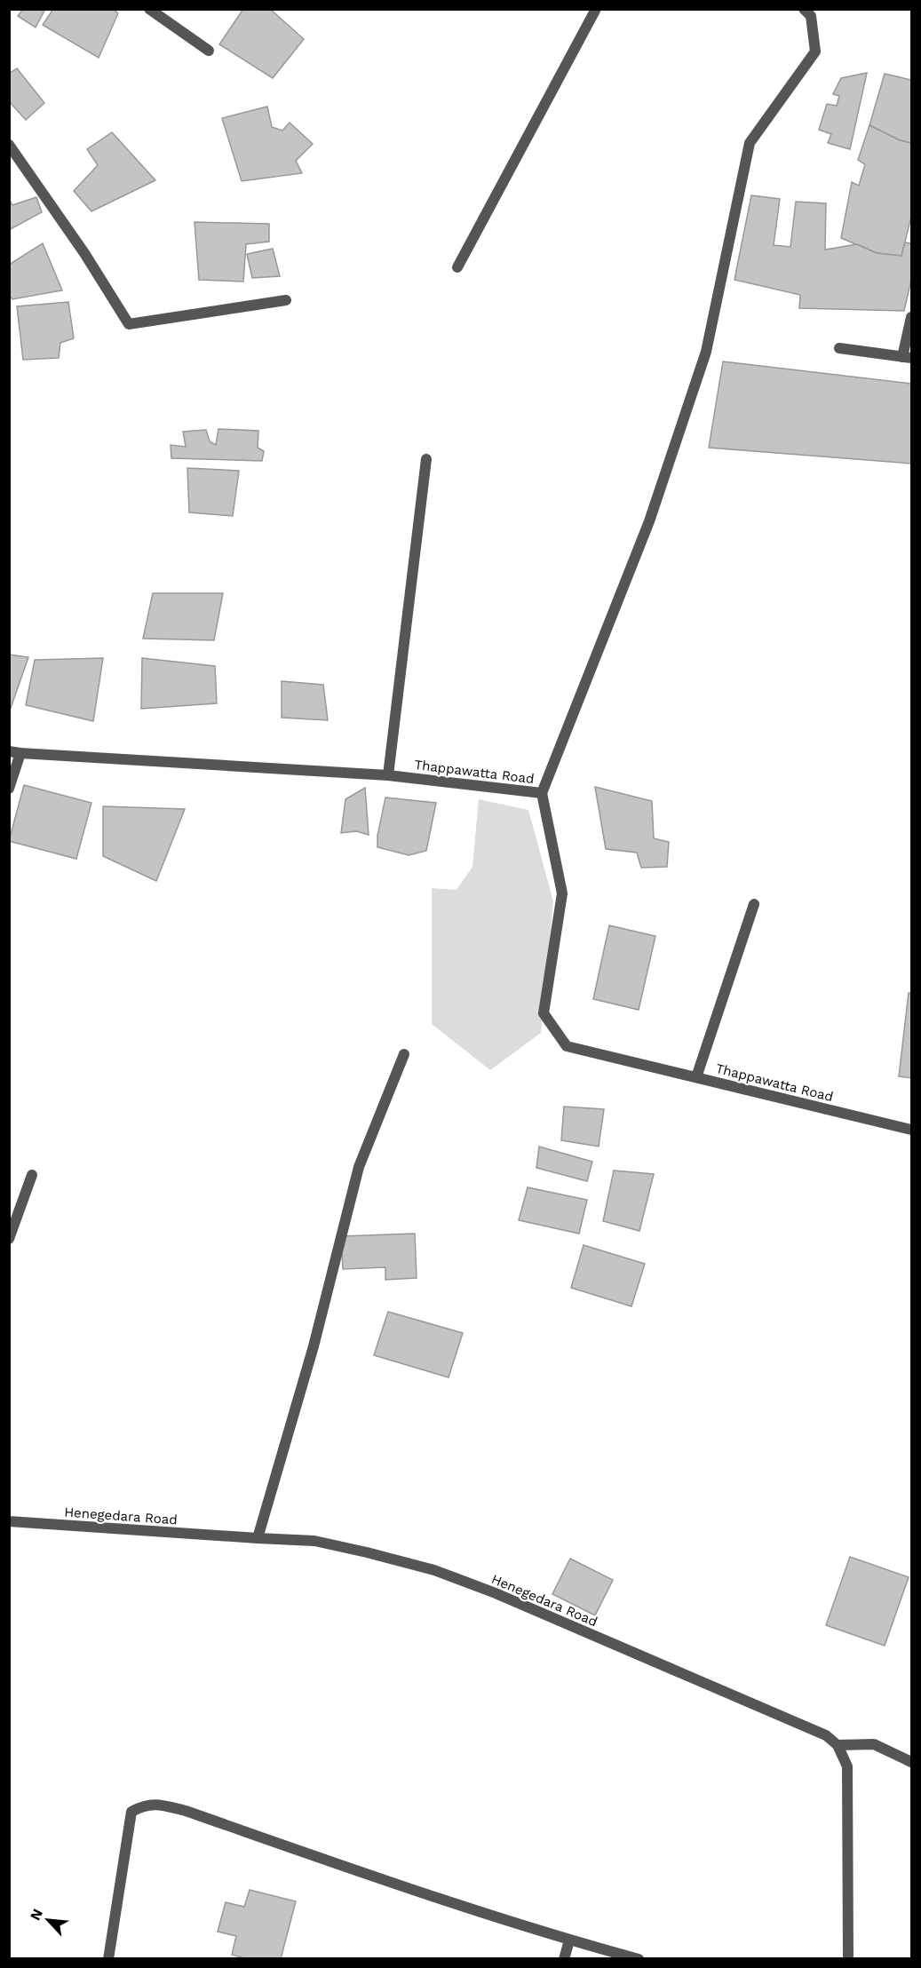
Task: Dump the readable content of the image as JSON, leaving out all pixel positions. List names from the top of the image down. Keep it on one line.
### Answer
{"streets":{"street":["Thappawatta Road","Henegedara Road"]},"north":"top left"}
